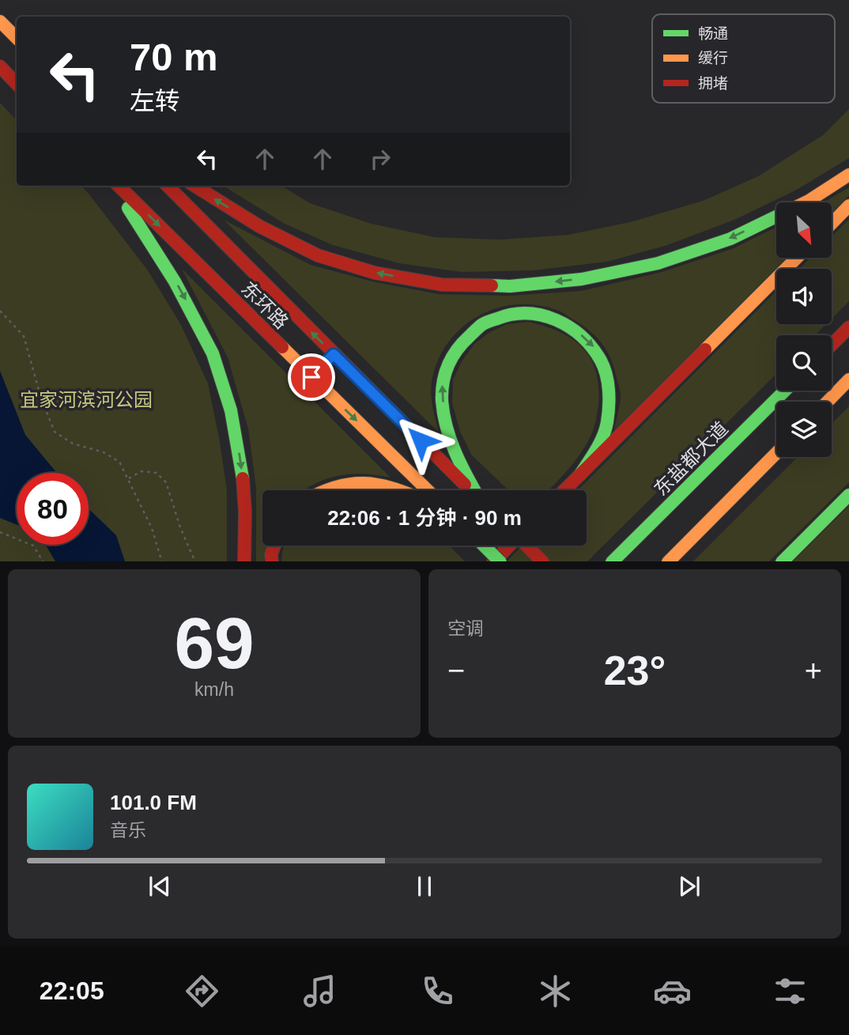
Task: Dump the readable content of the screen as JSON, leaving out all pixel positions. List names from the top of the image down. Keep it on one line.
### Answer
{"streets":{"highway":["东环路","东盐都大道"]},"parks":["宜家河滨河公园"],"legend":["畅通","缓行","拥堵"],"north":"bottom right","page":{"turn":["70 m","左转"],"limit":"80","trip":"22:06 · 1 分钟 · 90 m","tile":[["69","km/h"],"空调"],"heat":["−","23°","+"],"song":["101.0 FM","音乐"],"tabs":"22:05"}}
